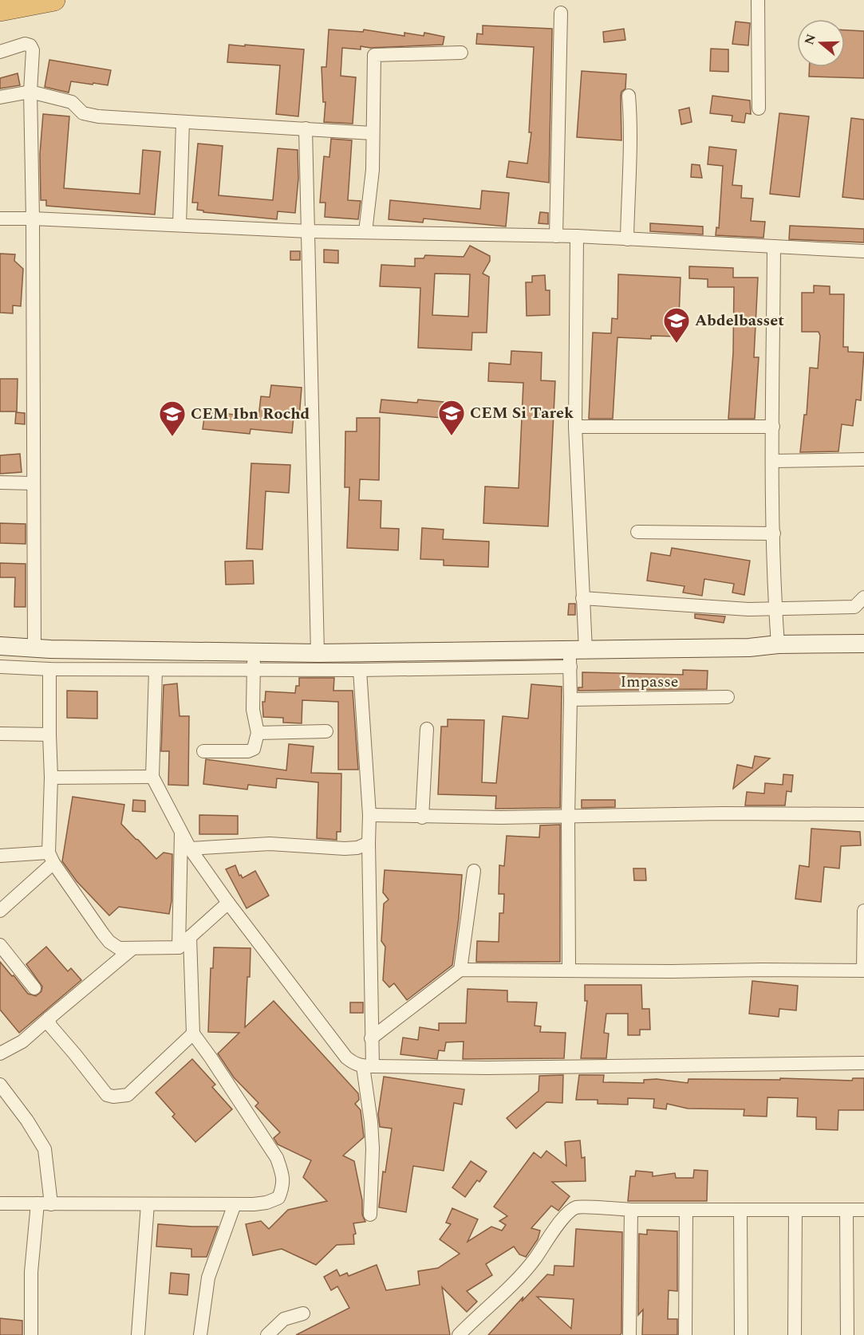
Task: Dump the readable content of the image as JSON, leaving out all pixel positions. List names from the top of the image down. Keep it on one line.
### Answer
{"streets":{"street":["Impasse"]},"places":{"school or university":["Abdelbasset","CEM Si Tarek","CEM Ibn Rochd"]},"north":"left"}
